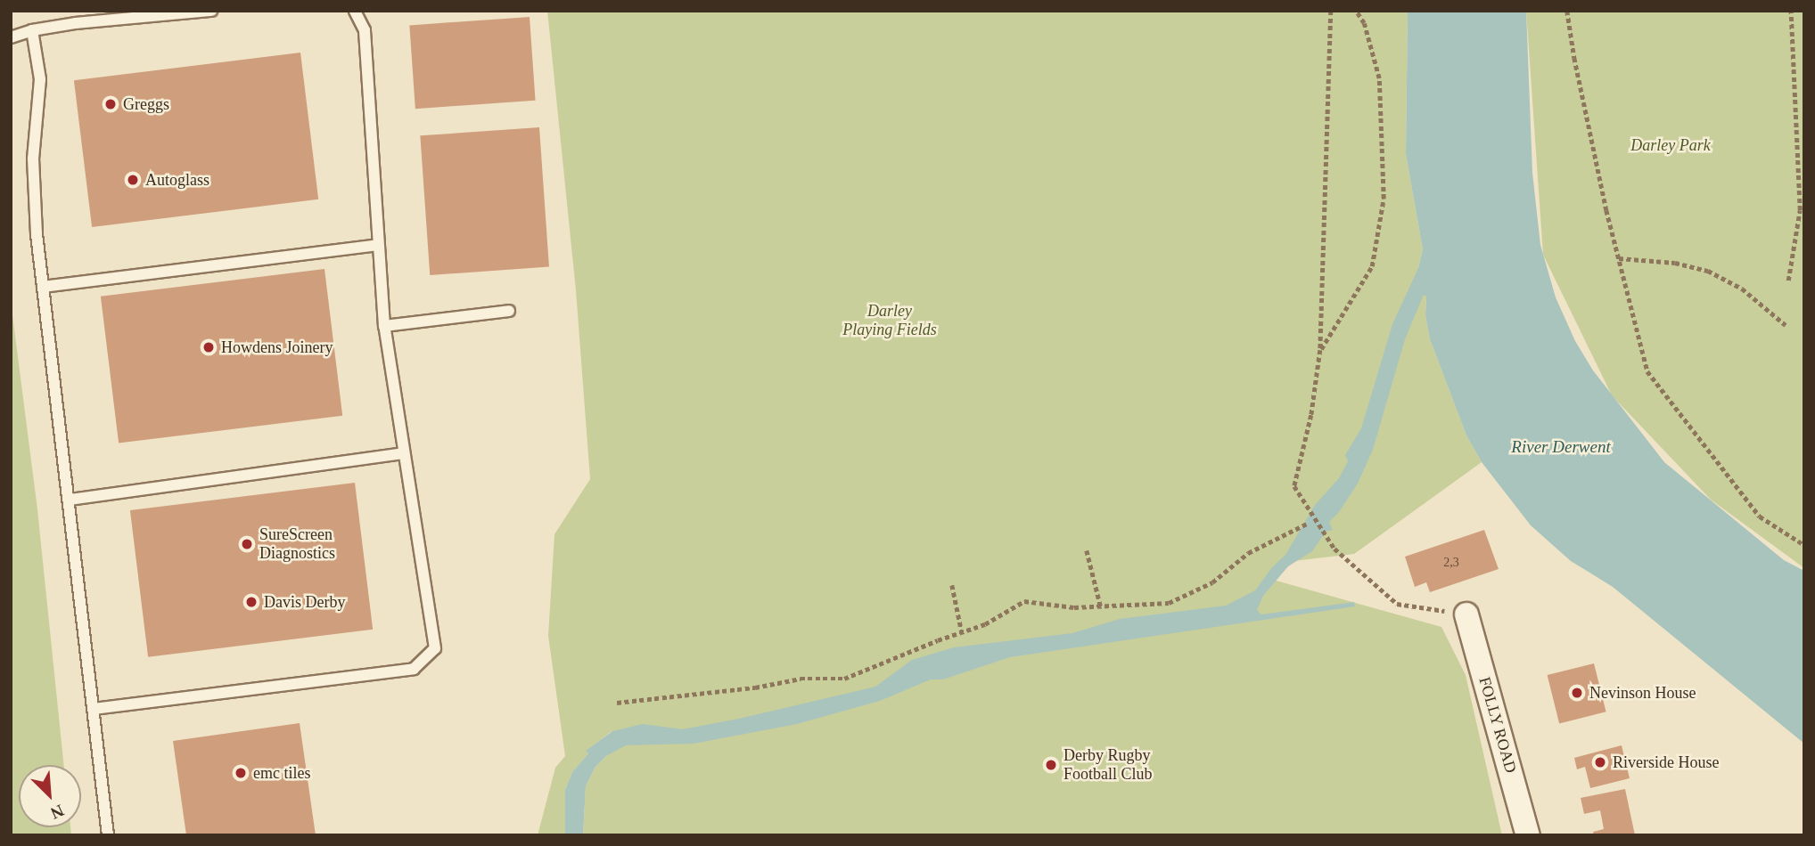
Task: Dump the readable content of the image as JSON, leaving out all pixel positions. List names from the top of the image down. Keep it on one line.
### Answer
{"streets":{"street":["FOLLY ROAD"]},"water":["River Derwent"],"parks":["Darley Park","Darley Playing Fields"],"places":["Greggs","Autoglass","Howdens Joinery","SureScreen Diagnostics","Davis Derby","Nevinson House","Riverside House","Derby Rugby Football Club","emc tiles"],"house_numbers":["2,3"],"north":"bottom right"}
